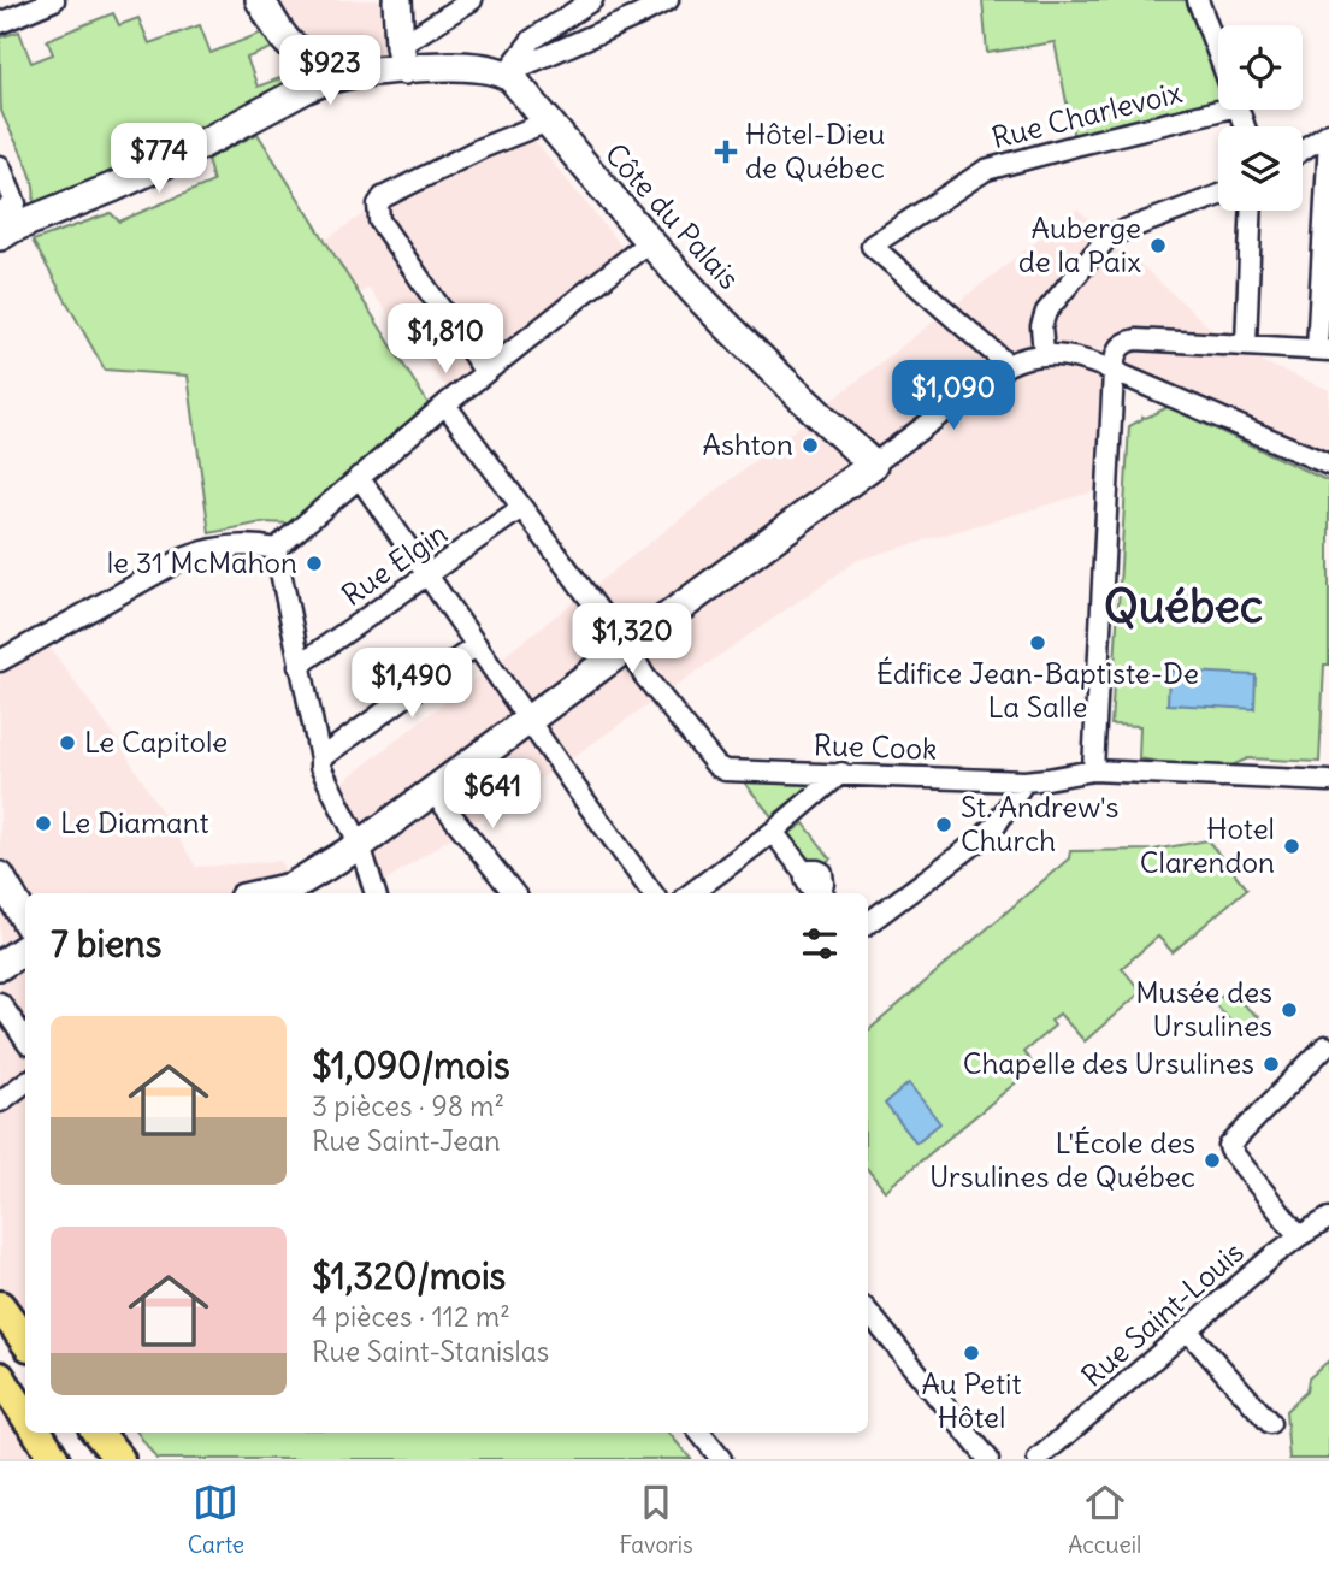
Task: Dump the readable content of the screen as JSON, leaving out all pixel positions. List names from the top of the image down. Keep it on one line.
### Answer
{"streets":{"street":["Rue Charlevoix","Côte du Palais","Rue Elgin","Rue Cook","Rue Saint-Louis"]},"districts":["Québec"],"places":{"health":["Hôtel-Dieu de Québec"],"other":["Auberge de la Paix","Ashton","le 31 McMahon","Édifice Jean-Baptiste-De La Salle","Le Capitole","Le Diamant","St. Andrew's Church","Hotel Clarendon","Musée des Ursulines","Chapelle des Ursulines","L'École des Ursulines de Québec","Au Petit Hôtel"]},"page":{"price":["$923","$774","$1,810","$1,090","$1,320","$1,490","$641"],"heading":"7 biens","list":[{"name":"$1,090/mois","note":"3 pièces · 98 m² · Rue Saint-Jean"},{"name":"$1,320/mois","note":"4 pièces · 112 m² · Rue Saint-Stanislas"}],"tabs":["Carte","Favoris","Accueil"]}}
